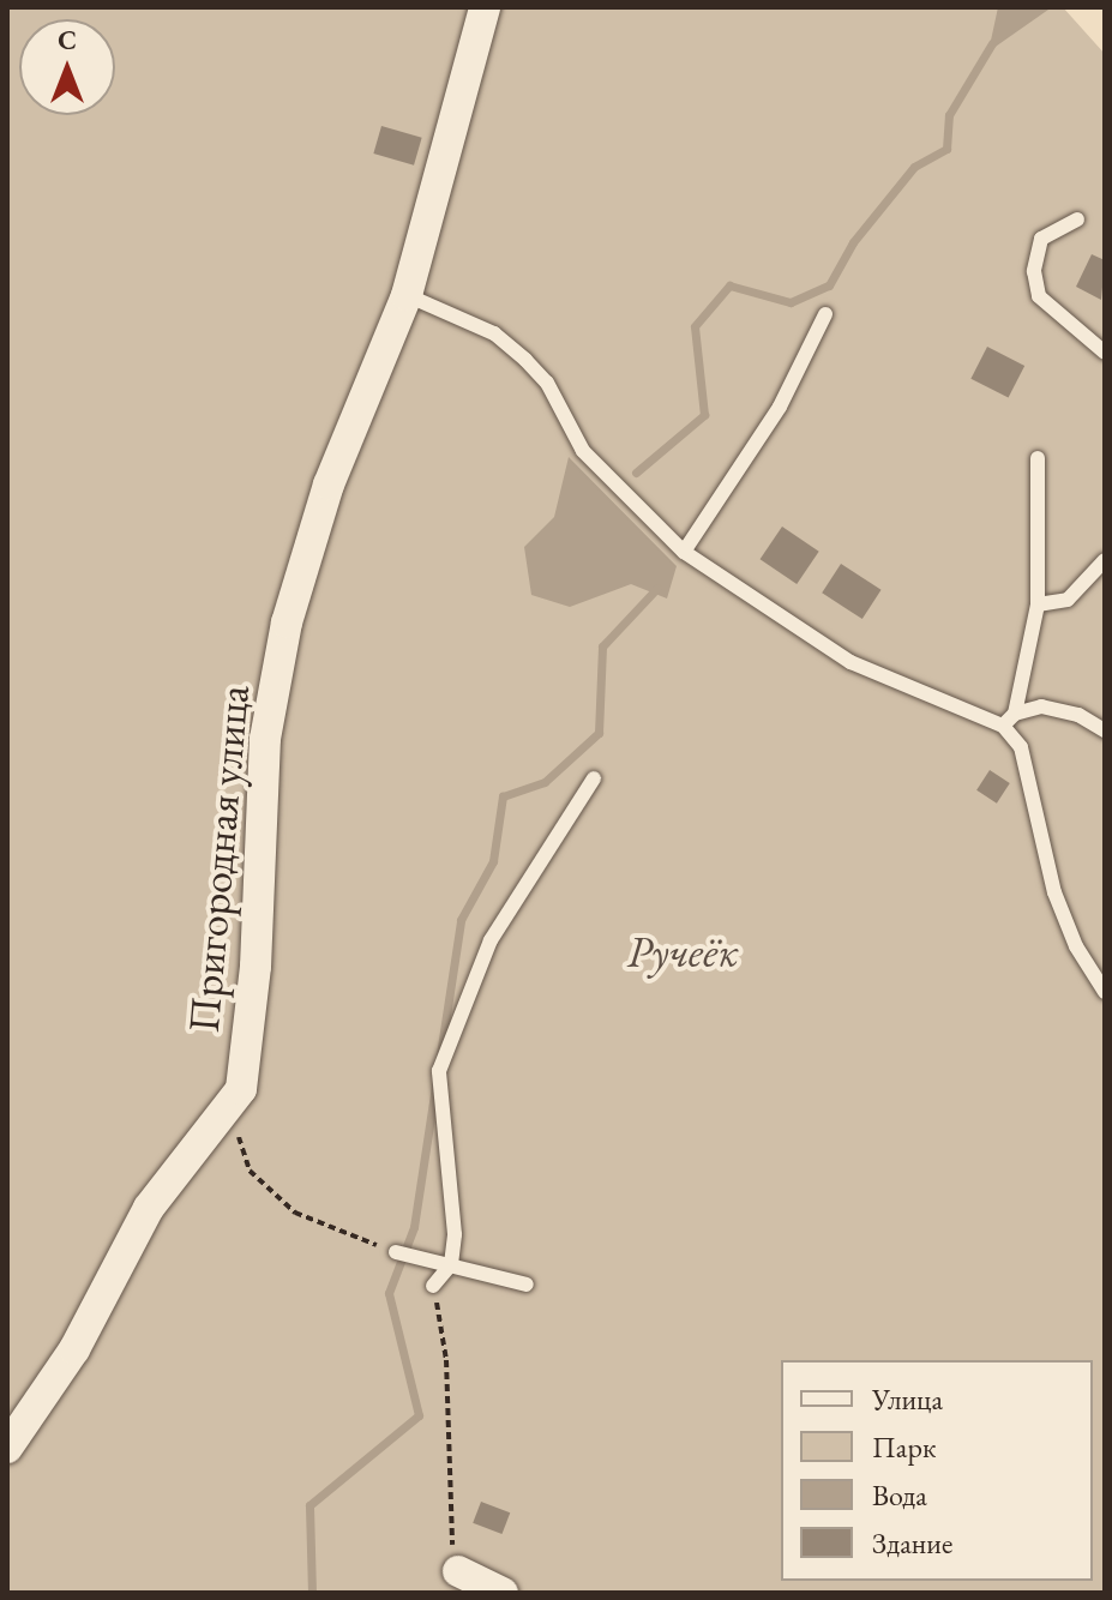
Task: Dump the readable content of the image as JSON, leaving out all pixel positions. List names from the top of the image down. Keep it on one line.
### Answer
{"streets":{"street":["Пригородная улица"]},"parks":["Ручеёк"],"legend":["Улица","Парк","Вода","Здание"],"north":"top"}
